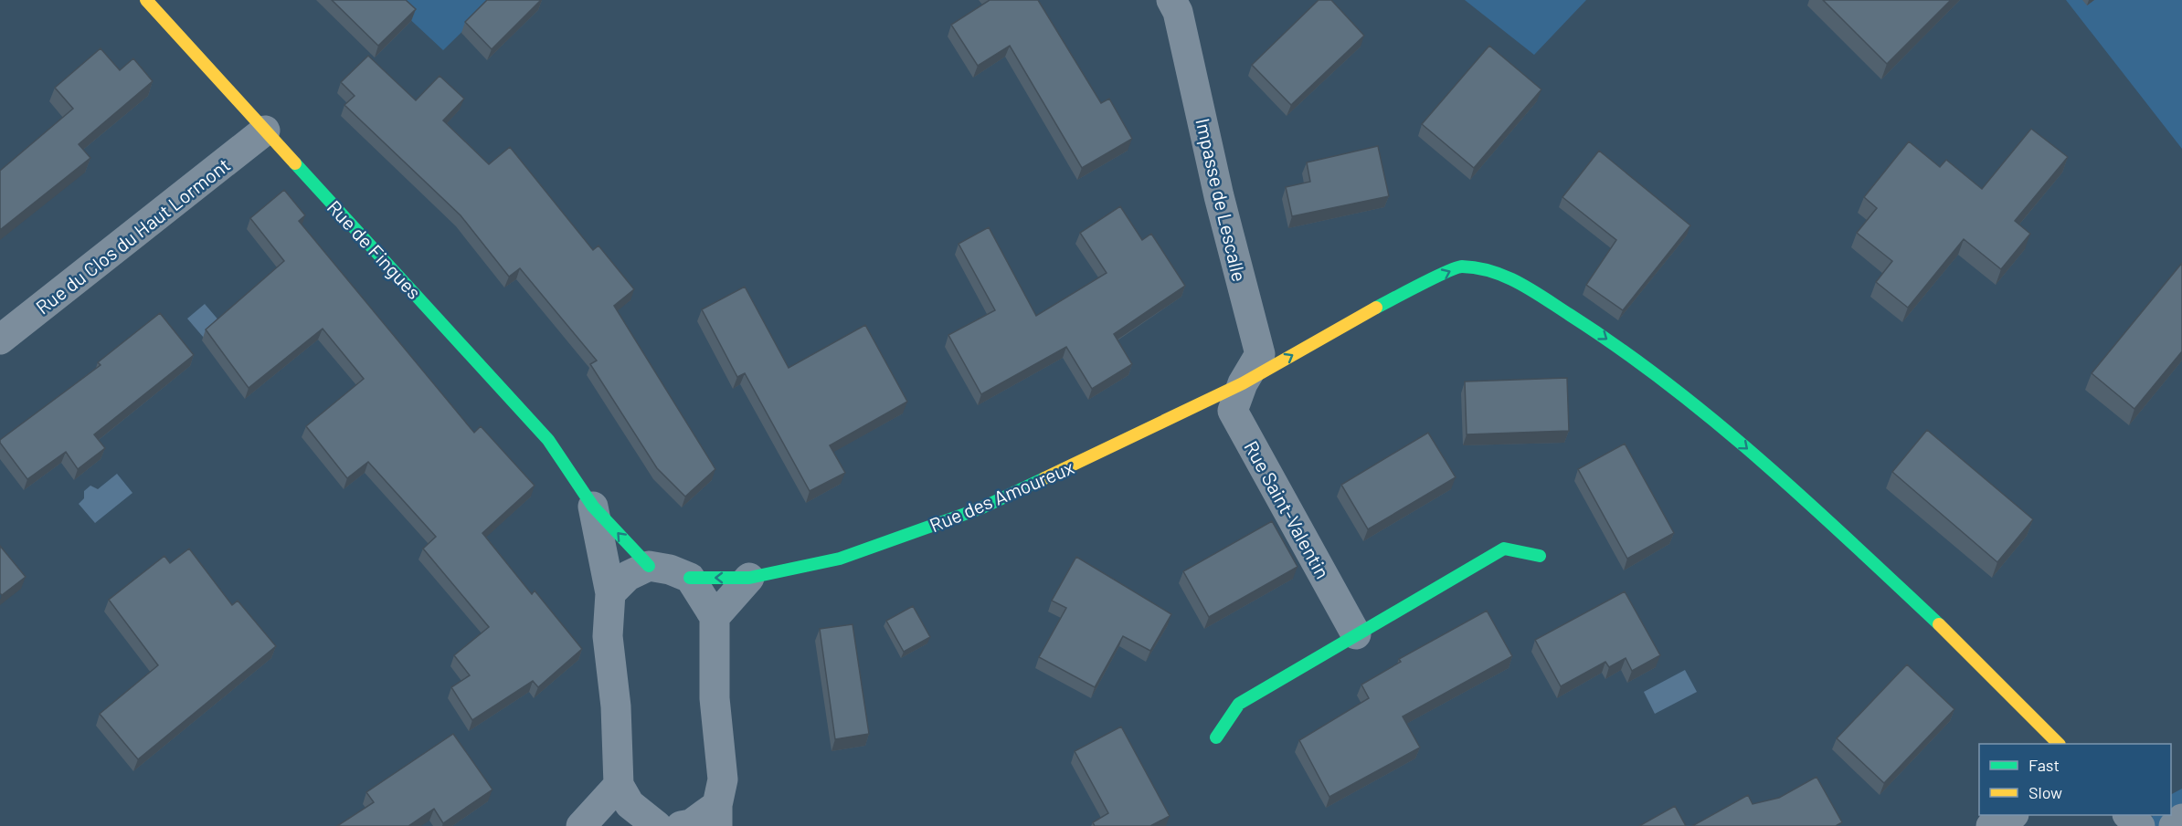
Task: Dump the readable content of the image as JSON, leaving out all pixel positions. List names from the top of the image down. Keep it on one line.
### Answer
{"streets":{"street":["Impasse de Lescalle","Rue du Clos du Haut Lormont","Rue de Fingues","Rue des Amoureux","Rue Saint-Valentin"]},"crossings":[["Impasse de Lescalle","Rue des Amoureux"],["Impasse de Lescalle","Rue Saint-Valentin"],["Rue du Clos du Haut Lormont","Rue de Fingues"],["Rue des Amoureux","Rue Saint-Valentin"]],"legend":["Fast","Slow"]}
